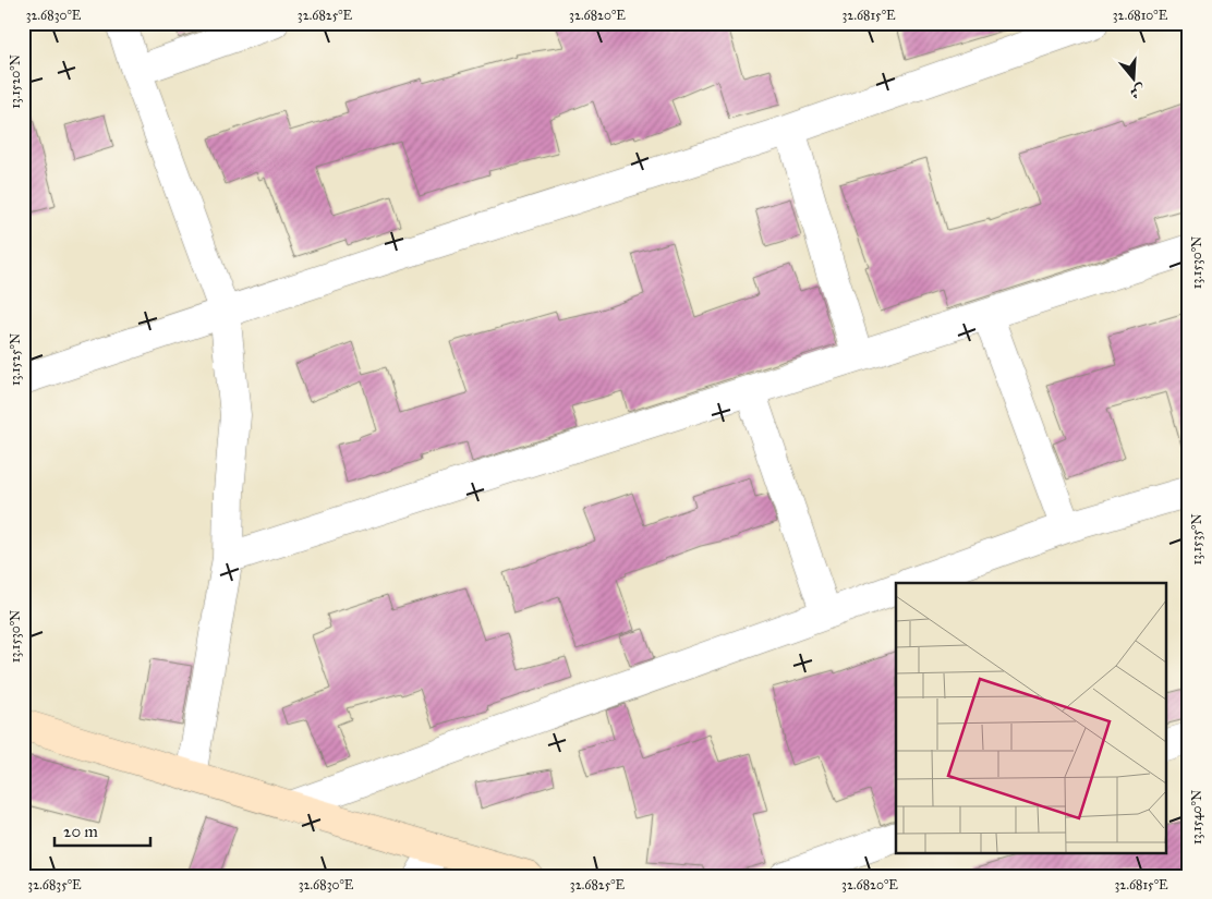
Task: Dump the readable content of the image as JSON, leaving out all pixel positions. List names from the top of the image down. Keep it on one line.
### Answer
{"scale_bar":"20 m","north":"bottom","coordinates":["32.6830°E","32.6825°E","32.6820°E","32.6815°E","32.6810°E","13.1520°N","13.1530°N","13.1525°N","13.1535°N","13.1540°N","32.6835°E"]}
